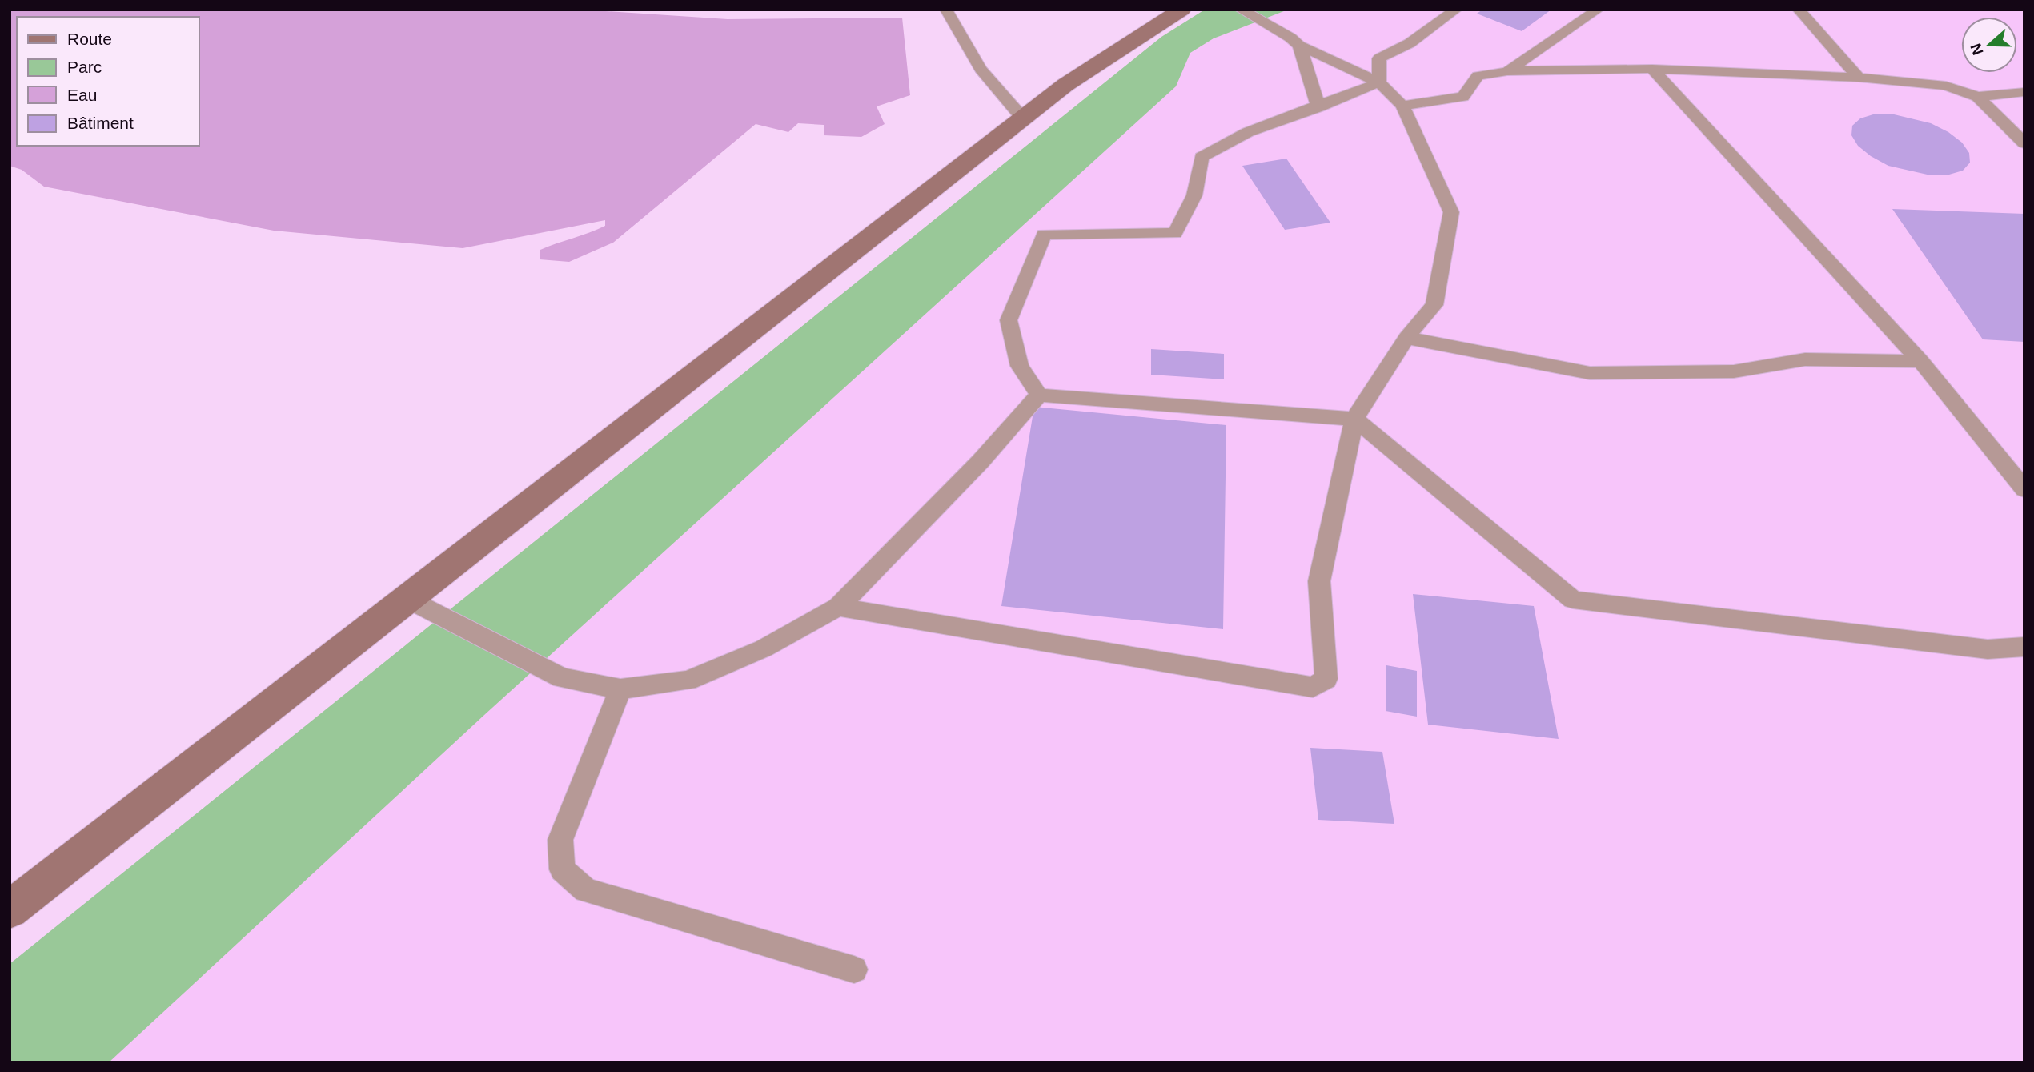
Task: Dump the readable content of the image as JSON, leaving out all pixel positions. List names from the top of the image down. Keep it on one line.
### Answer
{"legend":["Route","Parc","Eau","Bâtiment"],"north":"left"}
